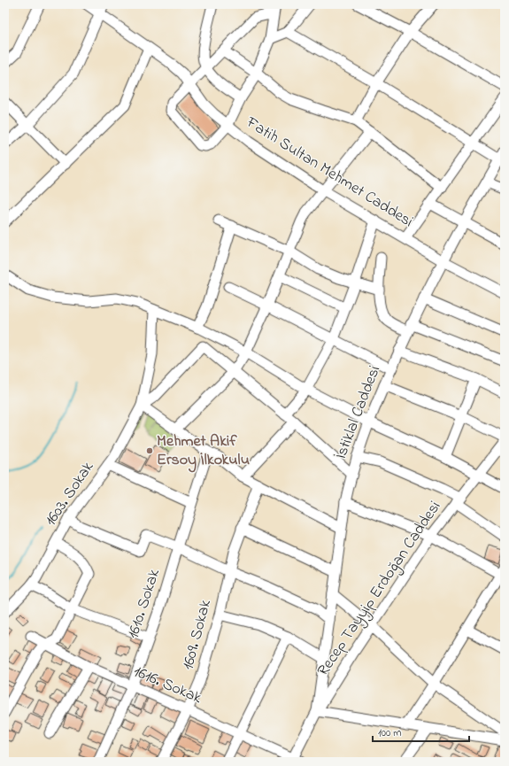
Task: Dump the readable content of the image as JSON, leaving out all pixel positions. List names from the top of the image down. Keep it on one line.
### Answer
{"streets":{"street":["Fatih Sultan Mehmet Caddesi","İstiklal Caddesi","1603. Sokak","Recep Tayyip Erdoğan Caddesi","1610. Sokak","1609. Sokak","1616. Sokak"]},"crossings":[["Fatih Sultan Mehmet Caddesi","İstiklal Caddesi"],["İstiklal Caddesi","Recep Tayyip Erdoğan Caddesi"],["Recep Tayyip Erdoğan Caddesi","1616. Sokak"],["1610. Sokak","1616. Sokak"],["1609. Sokak","1616. Sokak"]],"places":["Mehmet Akif Ersoy İlkokulu"],"scale_bar":"100 m"}
